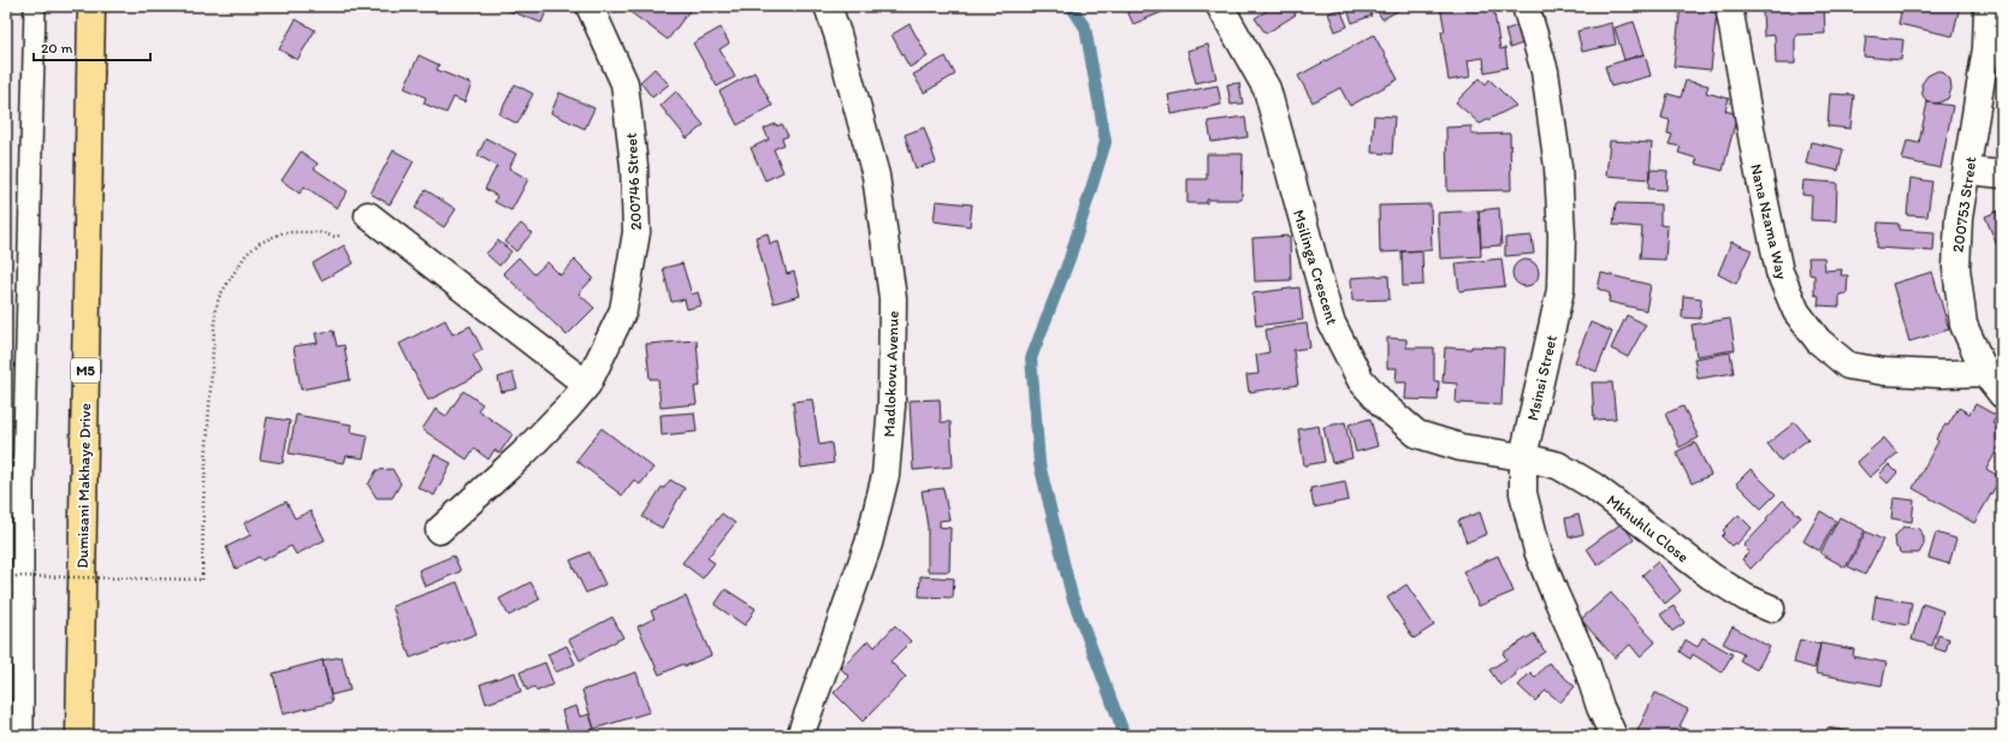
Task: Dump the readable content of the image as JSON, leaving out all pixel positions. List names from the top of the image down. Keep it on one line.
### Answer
{"streets":{"main road":["M5","Dumisani Makhaye Drive"],"street":["200746 Street","200753 Street","Nana Nzama Way","Msilinga Crescent","Madlokovu Avenue","Msinsi Street","Mkhuhlu Close"]},"crossings":[["200753 Street","Nana Nzama Way"],["Msilinga Crescent","Msinsi Street"],["Msilinga Crescent","Mkhuhlu Close"],["Msinsi Street","Mkhuhlu Close"]],"scale_bar":"20 m"}
